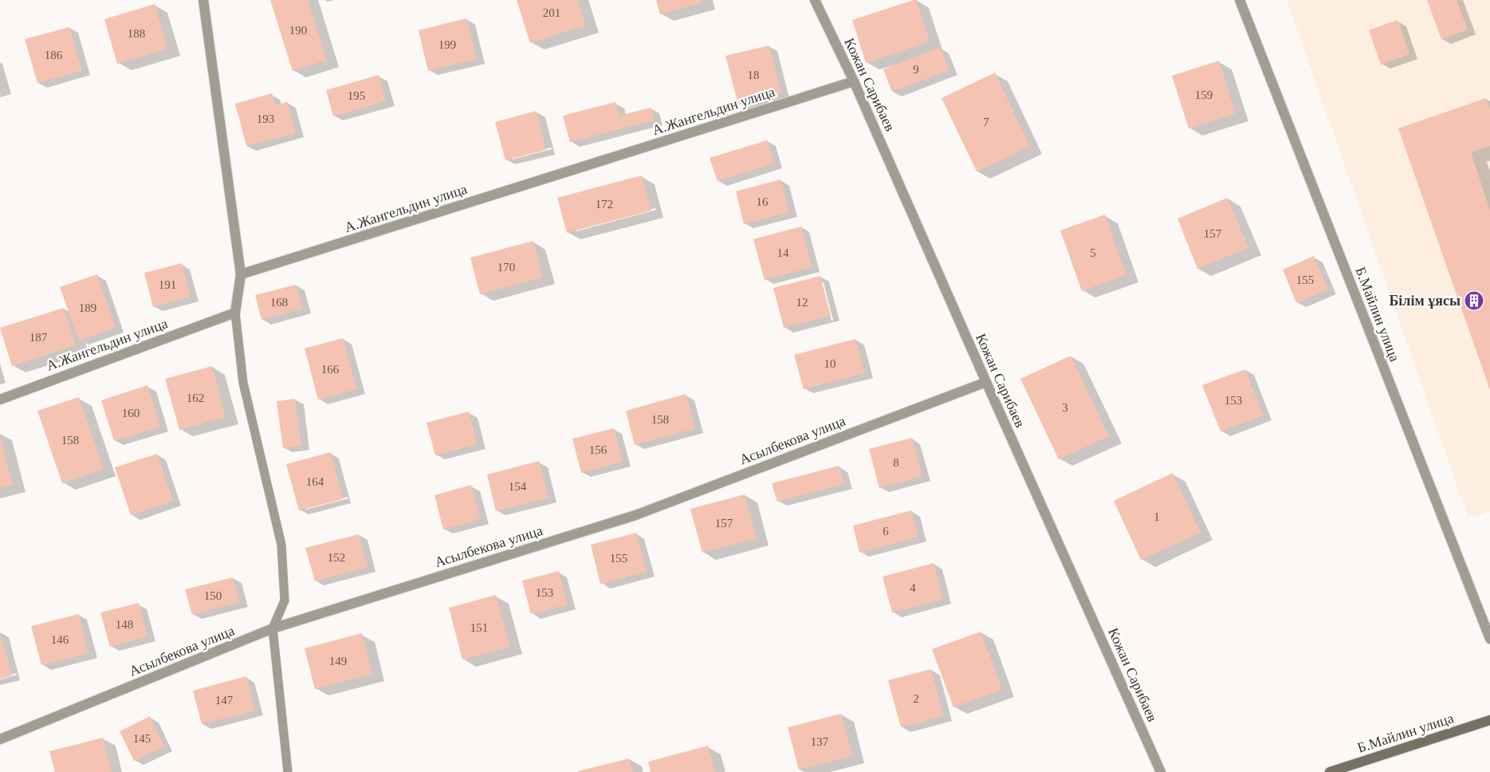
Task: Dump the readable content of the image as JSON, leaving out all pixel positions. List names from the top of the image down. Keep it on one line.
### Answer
{"streets":{"street":["Кожан Сарибаев","А.Жангельдин улица","Б.Майлин улица","Асылбекова улица"]},"crossings":[["Кожан Сарибаев","А.Жангельдин улица"],["Кожан Сарибаев","Асылбекова улица"]],"places":{"building":["Білім ұясы"]},"house_numbers":["201","190","188","199","186","9","18","159","195","193","7","16","172","157","14","5","170","155","191","168","12","189","187","10","166","162","153","3","160","158","158","156","8","164","154","1","157","6","152","155","4","153","150","148","151","146","149","2","147","145","137"]}
